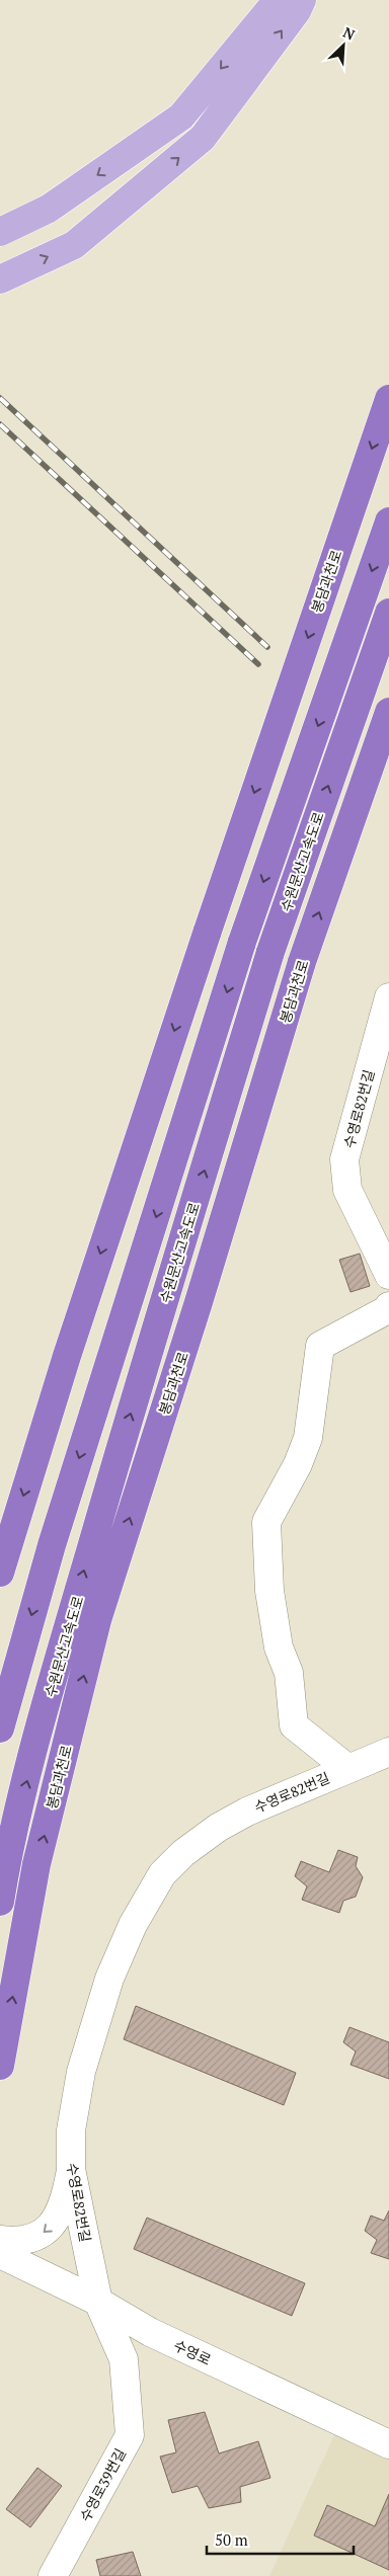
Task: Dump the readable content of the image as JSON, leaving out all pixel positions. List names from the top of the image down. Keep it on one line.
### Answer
{"streets":{"highway":["봉담과천로","수원문산고속도로"],"street":["수영로82번길","수영로","수영로39번길"]},"crossings":[["수영로82번길","수영로"],["수영로82번길","수영로39번길"],["수영로","수영로39번길"]],"scale_bar":"50 m","north":"top right"}
